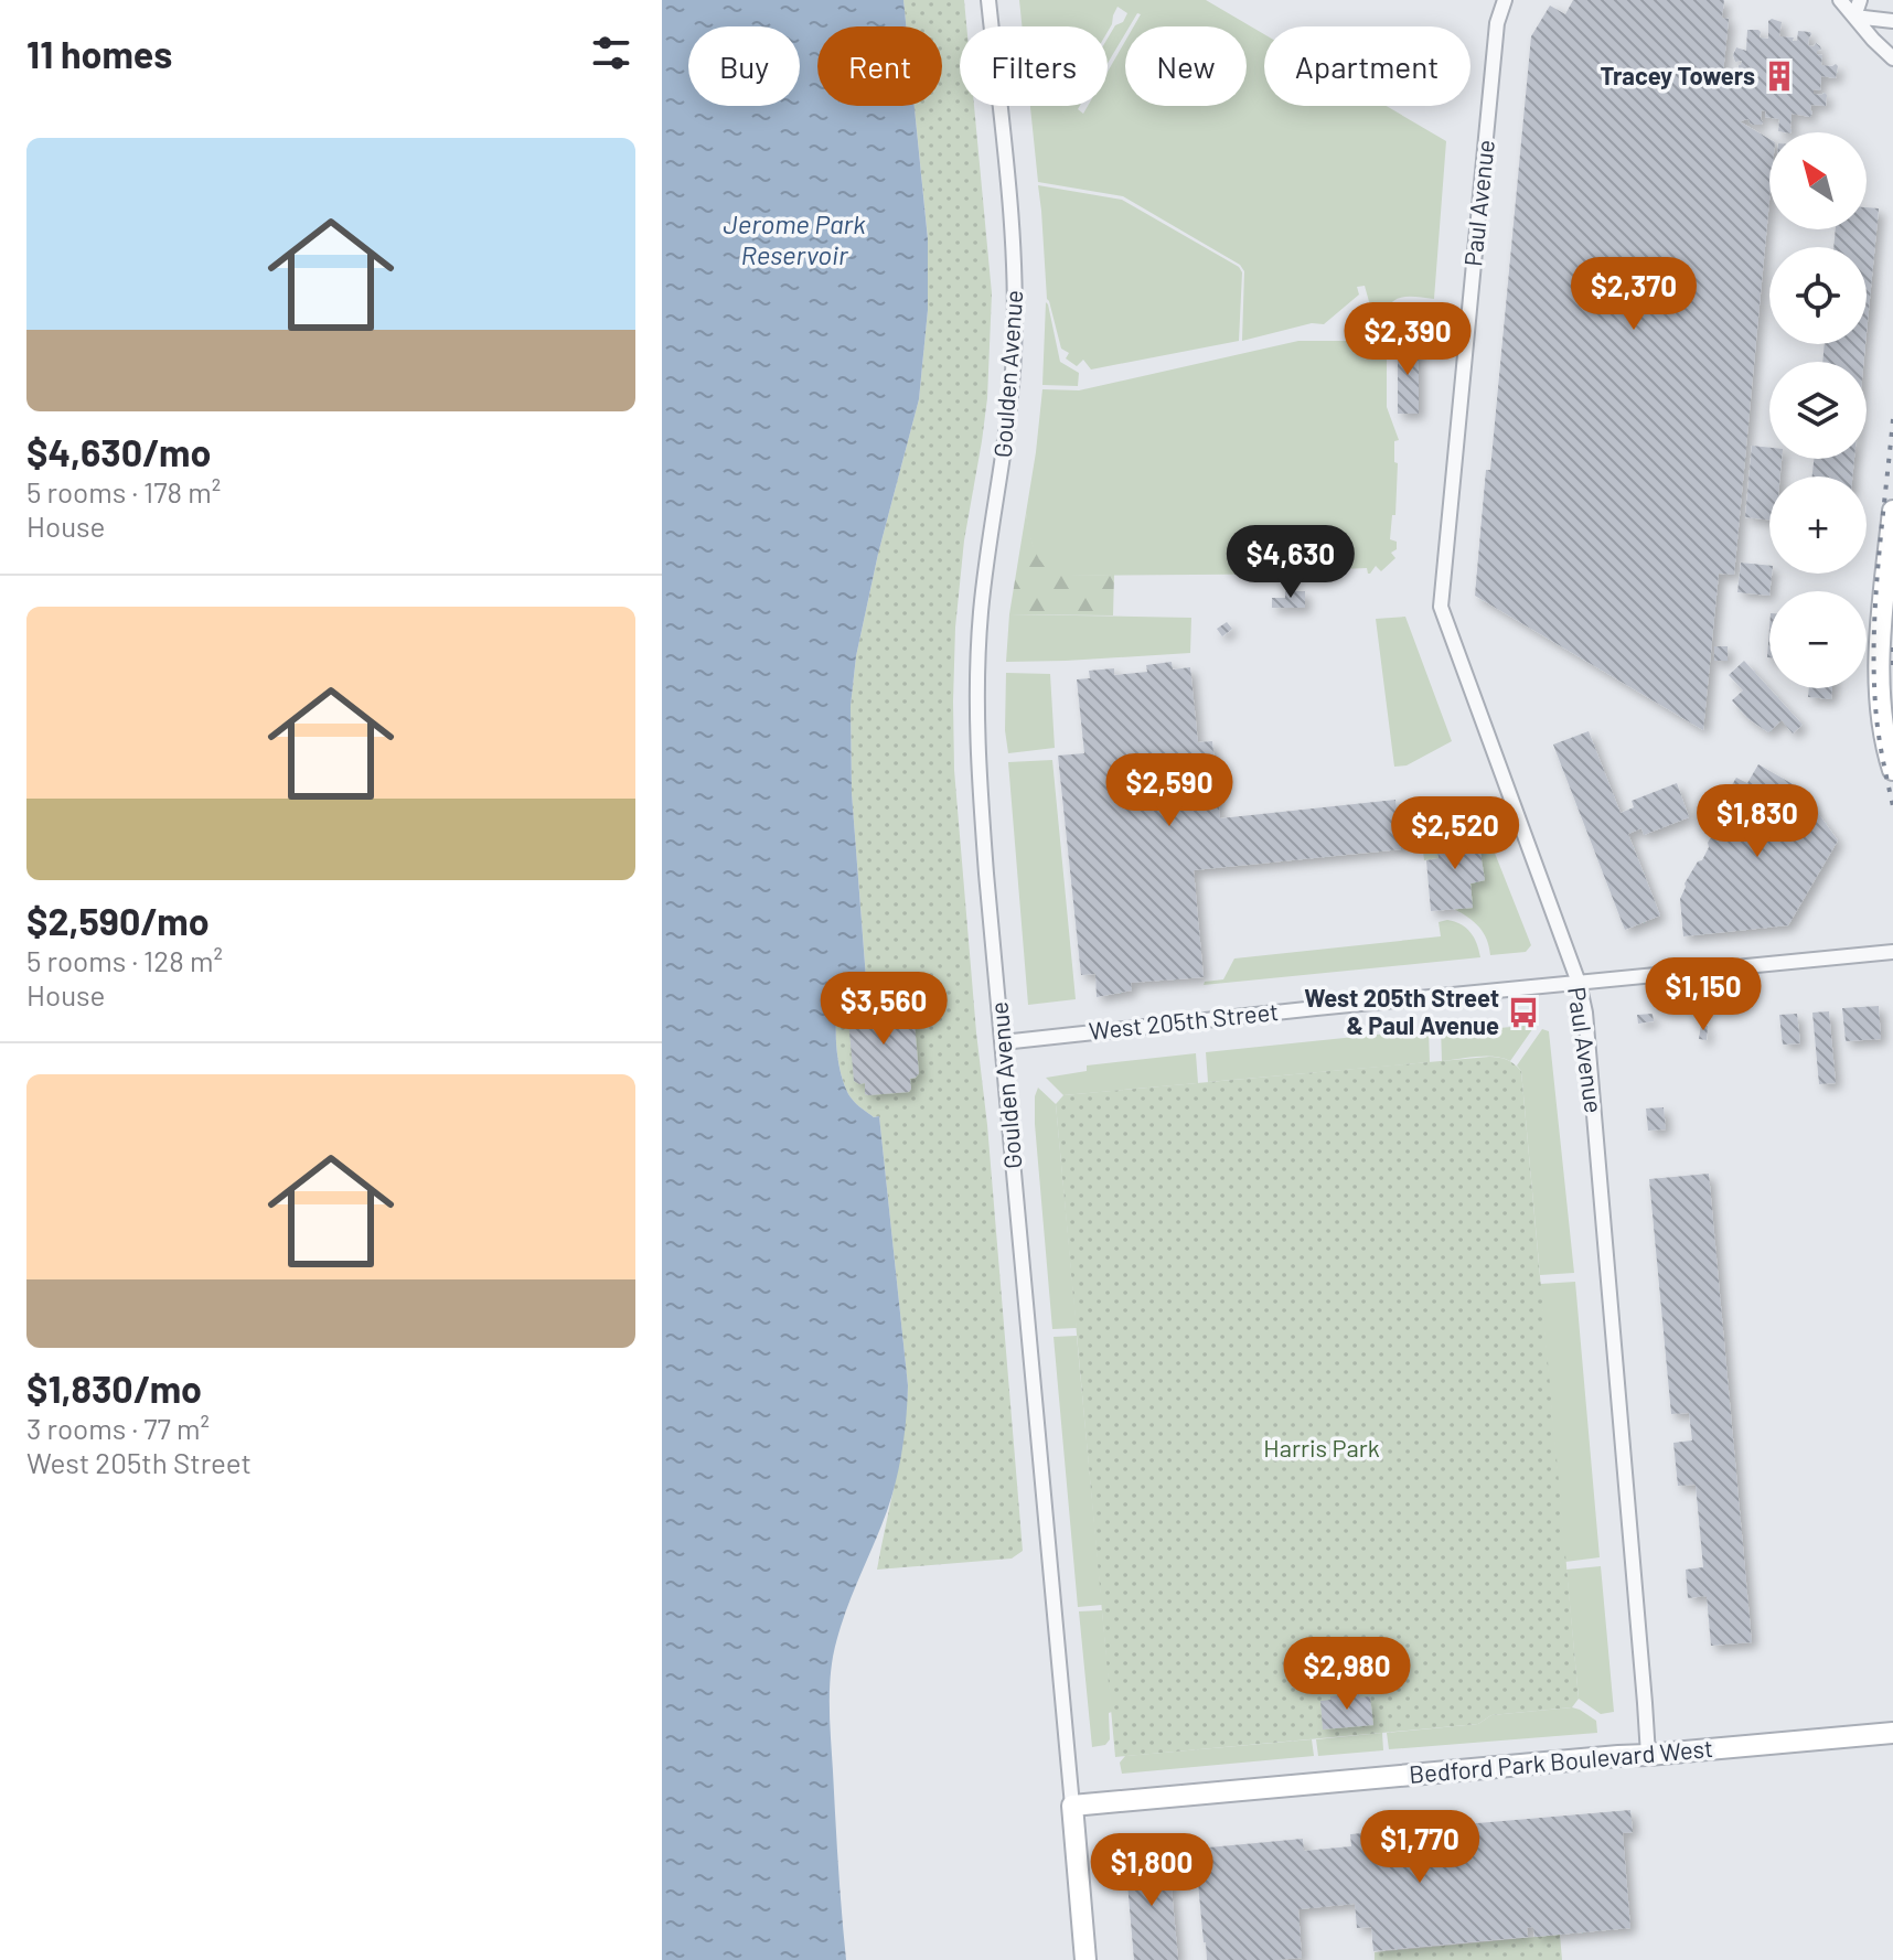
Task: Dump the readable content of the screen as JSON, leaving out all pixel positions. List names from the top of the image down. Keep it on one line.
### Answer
{"streets":{"street":["Paul Avenue","Goulden Avenue","West 205th Street","Bedford Park Boulevard West"]},"crossings":[["Paul Avenue","West 205th Street"],["Paul Avenue","Bedford Park Boulevard West"],["Goulden Avenue","West 205th Street"],["Goulden Avenue","Bedford Park Boulevard West"]],"water":["Jerome Park Reservoir"],"parks":["Harris Park"],"places":{"building":["Tracey Towers"],"bus stop":["West 205th Street & Paul Avenue"]},"north":"top left","page":{"heading":"11 homes","chip":["Buy","Rent","Filters","New","Apartment"],"list":[{"name":"$4,630/mo","note":"5 rooms · 178 m² · House"},{"name":"$2,590/mo","note":"5 rooms · 128 m² · House"},{"name":"$1,830/mo","note":"3 rooms · 77 m² · West 205th Street"}],"map_buttons":["+","−"],"price":["$2,370","$2,390","$4,630","$2,590","$1,830","$2,520","$1,150","$3,560","$2,980","$1,770","$1,800"]}}
